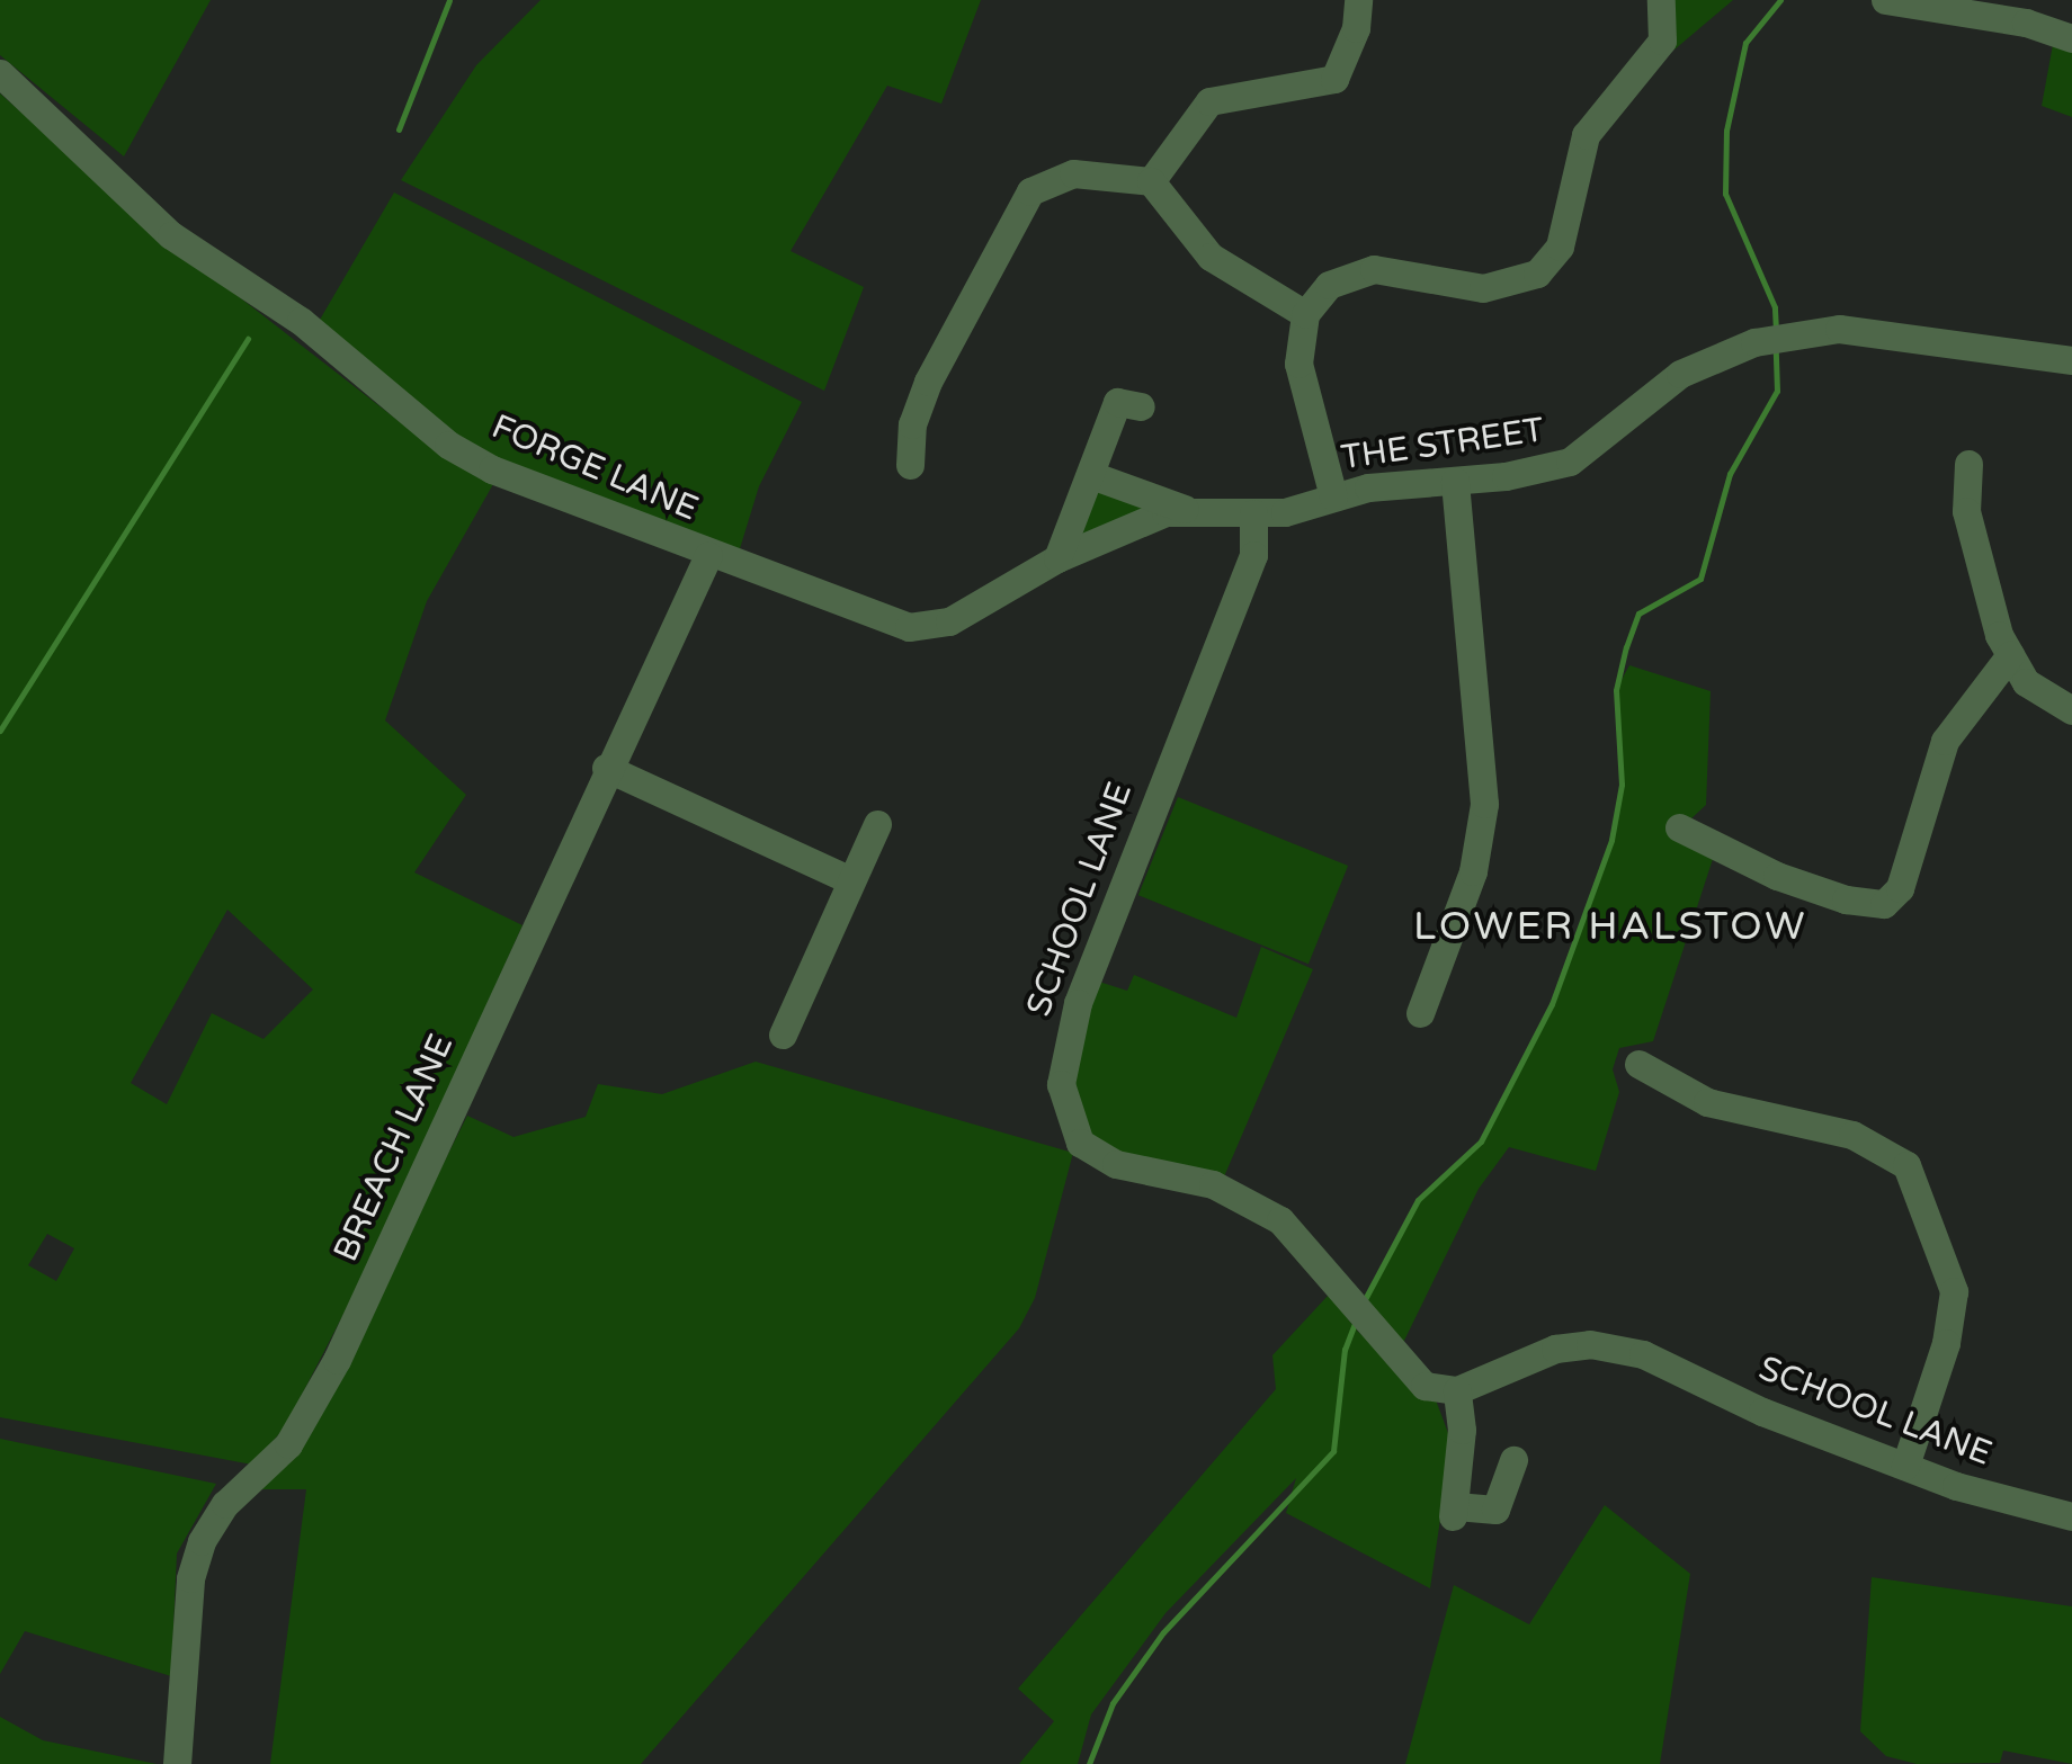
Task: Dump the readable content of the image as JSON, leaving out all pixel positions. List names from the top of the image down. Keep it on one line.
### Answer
{"streets":{"street":["THE STREET","FORGE LANE","SCHOOL LANE","BREACH LANE"]},"crossings":[["THE STREET","FORGE LANE"],["THE STREET","SCHOOL LANE"],["FORGE LANE","BREACH LANE"]],"districts":["LOWER HALSTOW"]}
